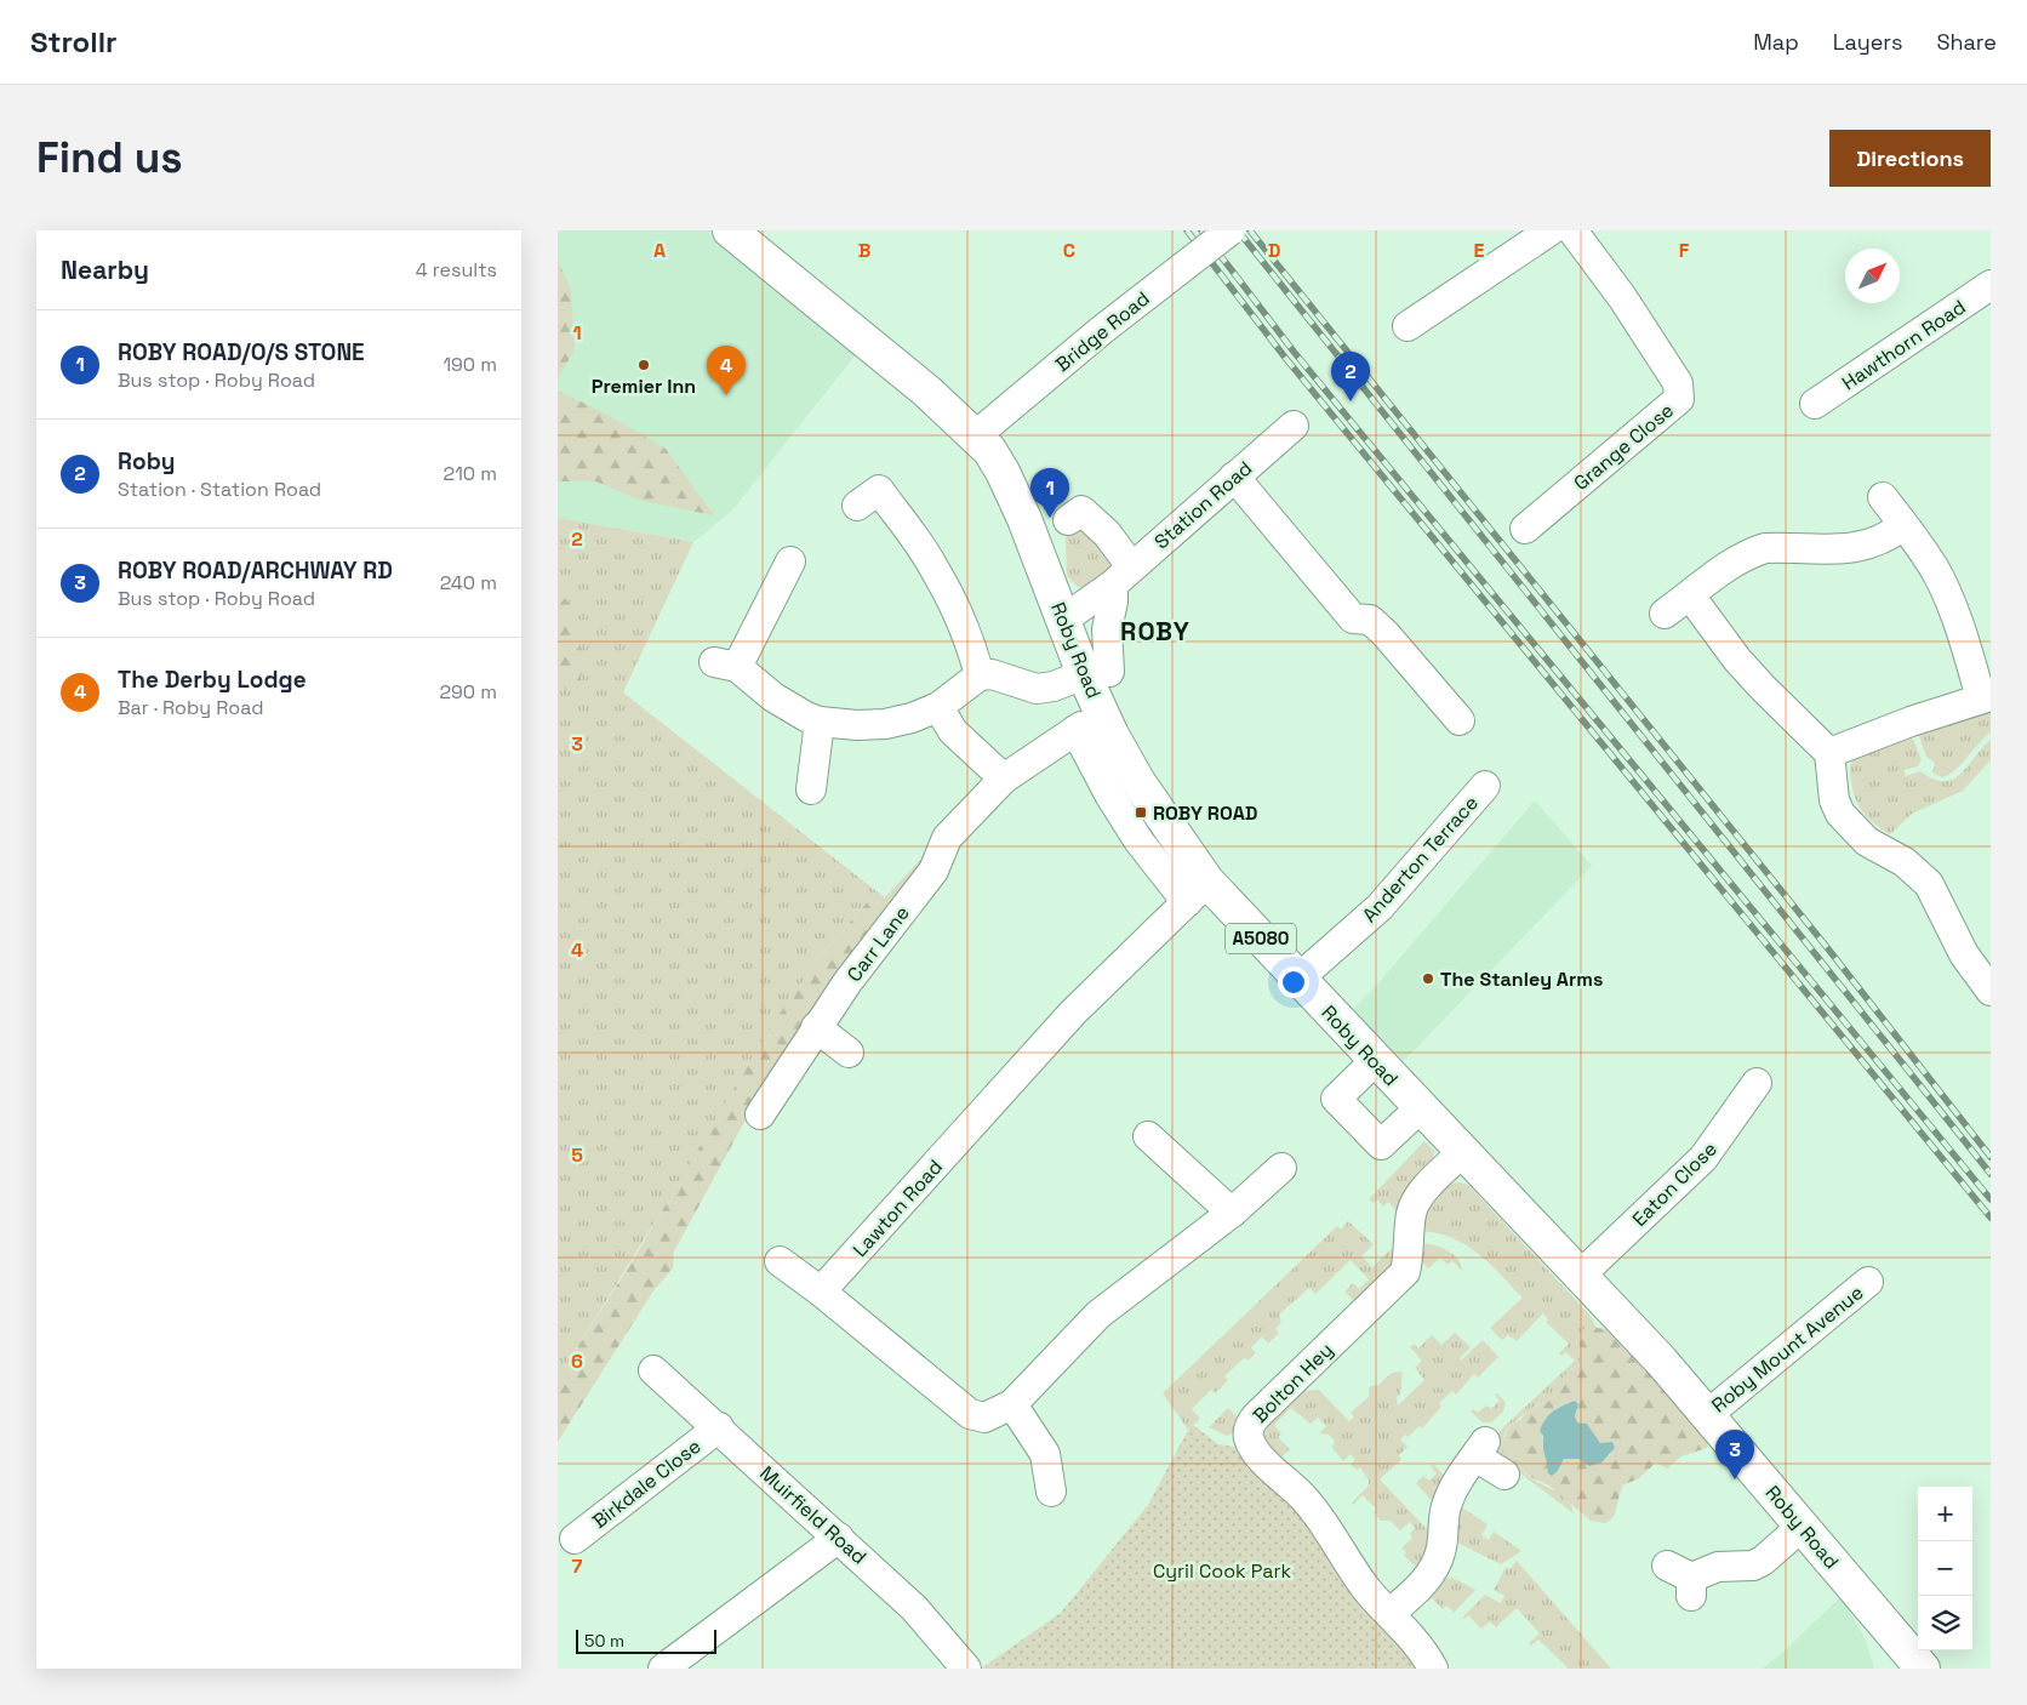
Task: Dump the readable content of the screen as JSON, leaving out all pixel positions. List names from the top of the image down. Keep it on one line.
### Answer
{"streets":{"main road":["Roby Road","A5080"],"street":["Bridge Road","Hawthorn Road","Grange Close","Station Road","Anderton Terrace","Carr Lane","Eaton Close","Lawton Road","Roby Mount Avenue","Bolton Hey","Birkdale Close","Muirfield Road"]},"crossings":[["Bridge Road","Roby Road"],["Station Road","Roby Road"],["Roby Road","Anderton Terrace"],["Roby Road","Carr Lane"],["Roby Road","Eaton Close"],["Roby Road","Lawton Road"],["Roby Road","Roby Mount Avenue"],["Roby Road","Bolton Hey"],["Carr Lane","Lawton Road"],["Birkdale Close","Muirfield Road"]],"districts":["ROBY"],"parks":["Cyril Cook Park"],"places":{"other":["Premier Inn","The Stanley Arms"],"transit":["ROBY ROAD"]},"scale_bar":"50 m","north":"top right","page":{"header":"Strollr","nav":["Map","Layers","Share"],"buttons":"Directions","title":"Find us","heading":["Nearby","4 results"],"list":[{"mark":"1","name":"ROBY ROAD/O/S STONE","note":"Bus stop · Roby Road","value":"190 m"},{"mark":"2","name":"Roby","note":"Station · Station Road","value":"210 m"},{"mark":"3","name":"ROBY ROAD/ARCHWAY RD","note":"Bus stop · Roby Road","value":"240 m"},{"mark":"4","name":"The Derby Lodge","note":"Bar · Roby Road","value":"290 m"}],"pins":["4","2","1","3"],"map_buttons":["+","−"],"scale":"50 m"},"grid":{"columns":["A","B","C","D","E","F"],"rows":["1","2","3","4","5","6","7"]}}
